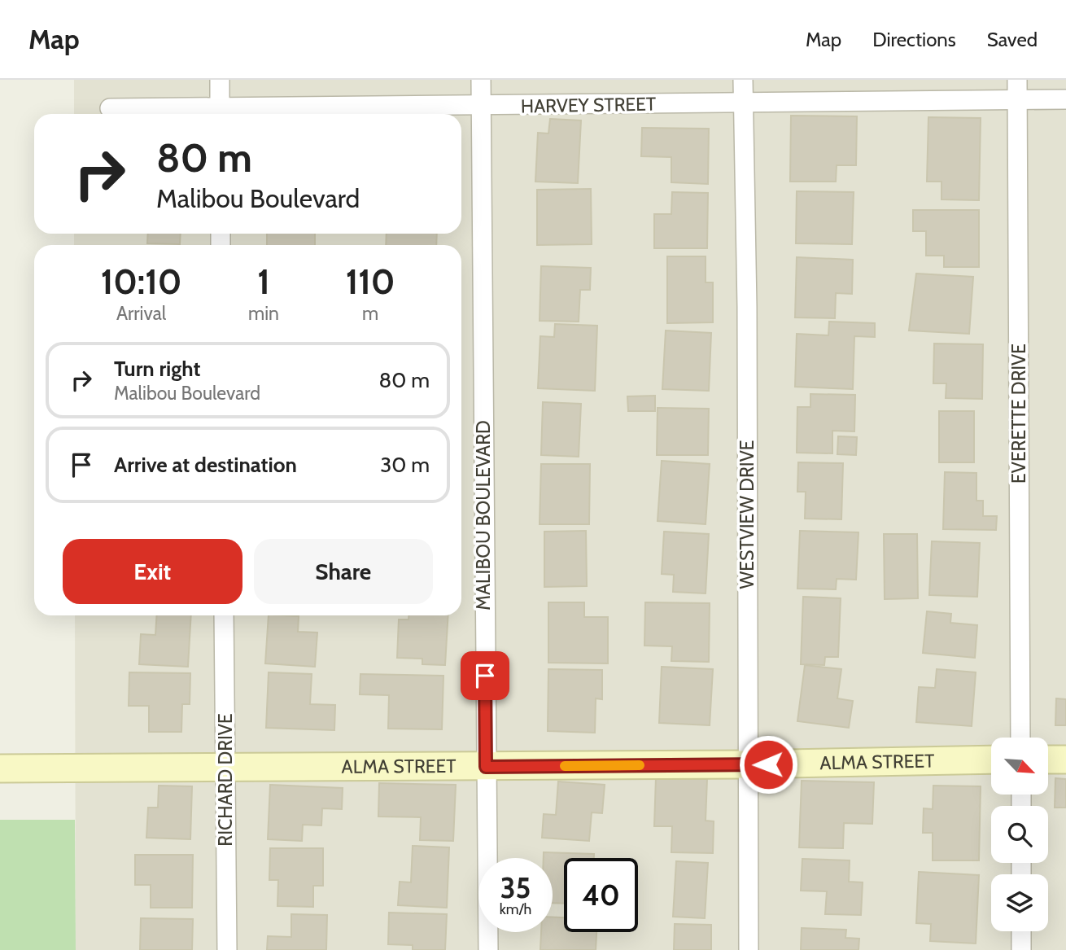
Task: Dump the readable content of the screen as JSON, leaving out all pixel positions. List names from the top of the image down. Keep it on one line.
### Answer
{"streets":{"street":["HARVEY STREET","EVERETTE DRIVE","WESTVIEW DRIVE","MALIBOU BOULEVARD","ALMA STREET","RICHARD DRIVE"]},"crossings":[["HARVEY STREET","EVERETTE DRIVE"],["HARVEY STREET","WESTVIEW DRIVE"],["HARVEY STREET","MALIBOU BOULEVARD"],["WESTVIEW DRIVE","ALMA STREET"],["MALIBOU BOULEVARD","ALMA STREET"],["ALMA STREET","RICHARD DRIVE"]],"north":"bottom right","page":{"header":"Map","nav":["Map","Directions","Saved"],"turn":["80 m","Malibou Boulevard"],"eta":["10:10","Arrival","1","min","110","m"],"list":[{"name":"Turn right","note":"Malibou Boulevard","value":"80 m"},{"name":"Arrive at destination","value":"30 m"}],"buttons":["Exit","Share"],"speed":"35 km/h","limit":"40"}}
